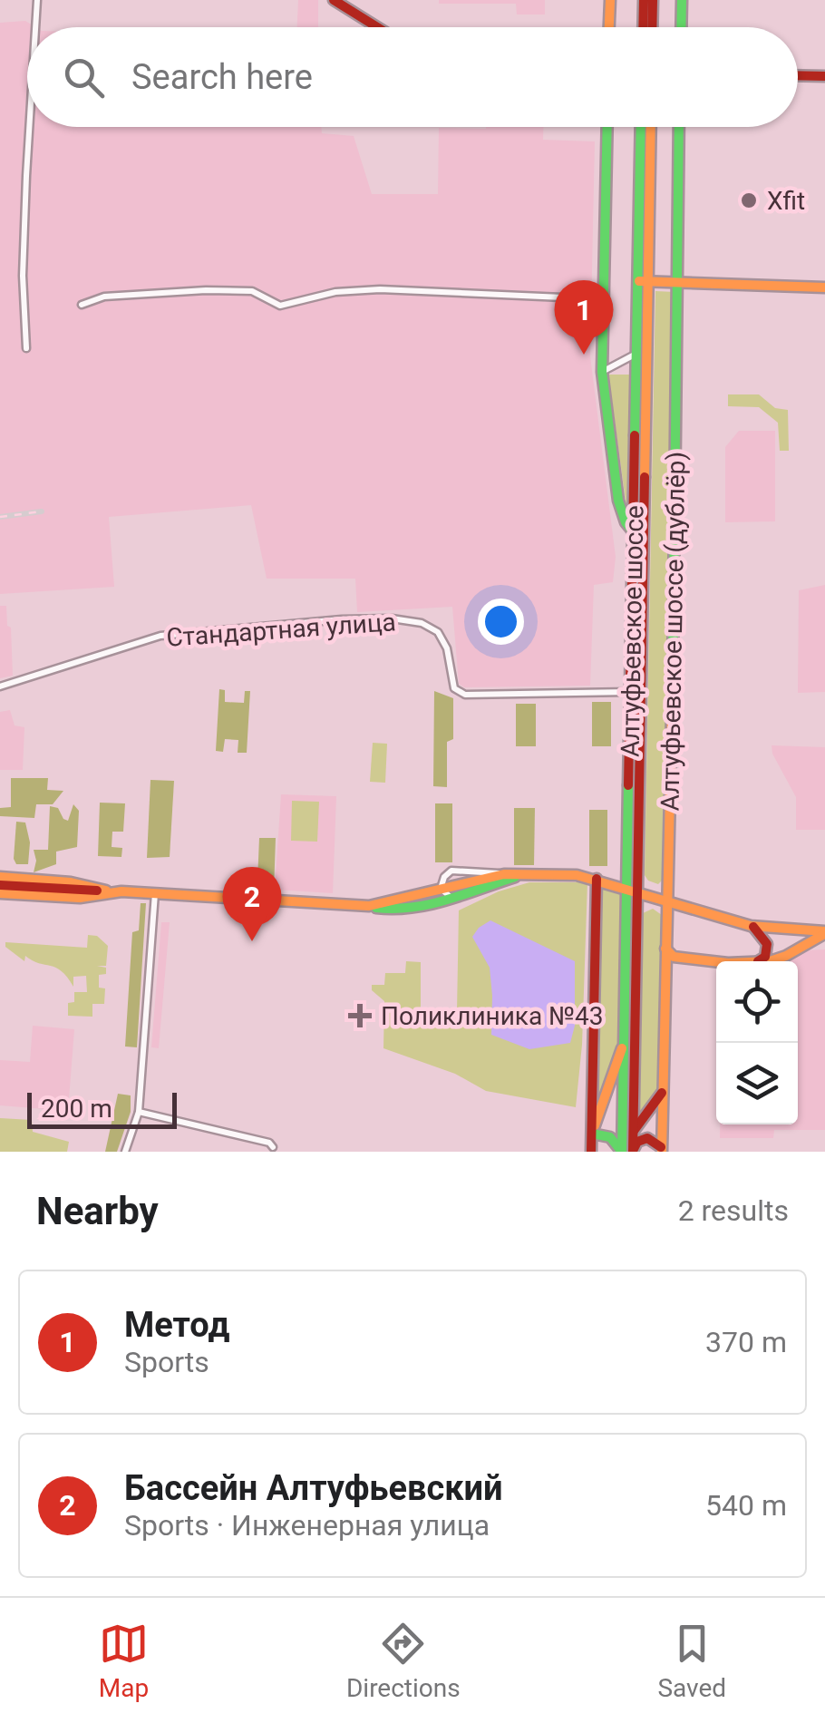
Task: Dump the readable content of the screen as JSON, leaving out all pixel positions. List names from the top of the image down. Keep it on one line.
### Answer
{"streets":{"main road":["Алтуфьевское шоссе","Алтуфьевское шоссе (дублёр)"],"street":["Стандартная улица"]},"crossings":[["Стандартная улица","Алтуфьевское шоссе"],["Алтуфьевское шоссе","Алтуфьевское шоссе (дублёр)"]],"places":{"other":["Xfit"],"health":["Поликлиника №43"]},"scale_bar":"200 m","page":{"search":"Search here","pins":["1","2"],"scale":"200 m","heading":["Nearby","2 results"],"list":[{"mark":"1","name":"Метод","note":"Sports","value":"370 m"},{"mark":"2","name":"Бассейн Алтуфьевский","note":"Sports · Инженерная улица","value":"540 m"}],"nav":["Map","Directions","Saved"]}}
